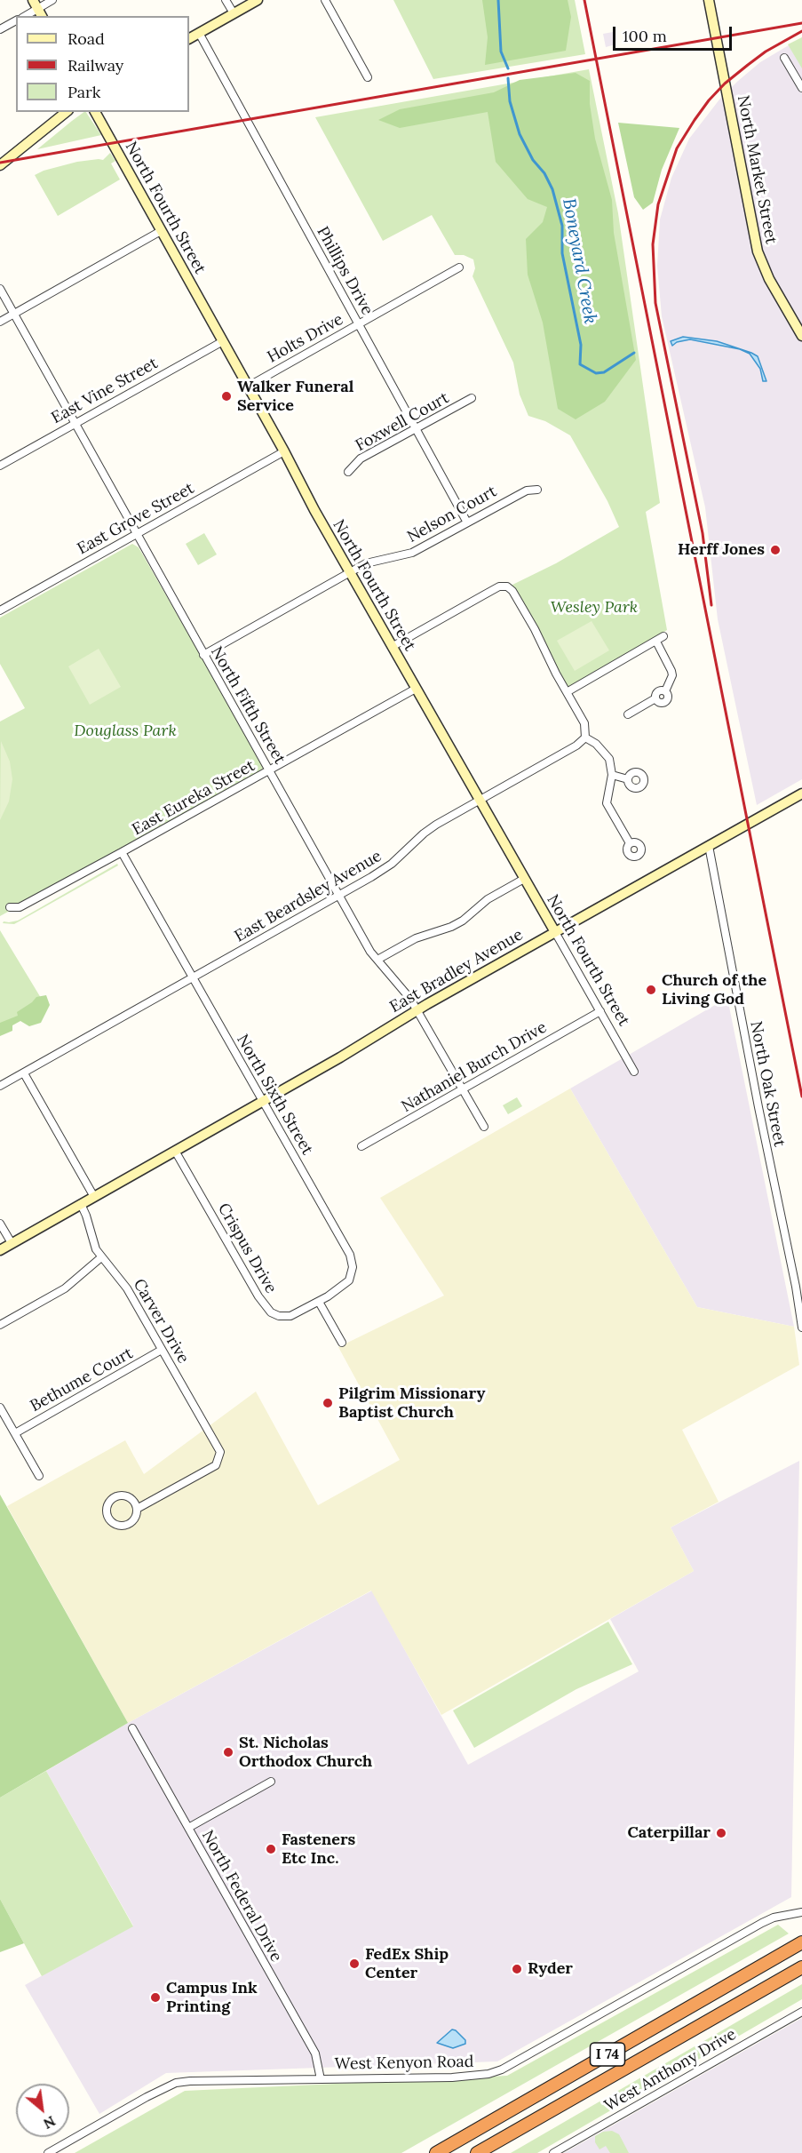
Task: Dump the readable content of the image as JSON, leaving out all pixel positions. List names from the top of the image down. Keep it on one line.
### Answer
{"streets":{"highway":["I 74"],"street":["North Market Street","North Fourth Street","Phillips Drive","Holts Drive","East Vine Street","Foxwell Court","Nelson Court","East Grove Street","North Fifth Street","East Eureka Street","East Beardsley Avenue","East Bradley Avenue","Nathaniel Burch Drive","North Oak Street","North Sixth Street","Crispus Drive","Carver Drive","Bethume Court","North Federal Drive","West Kenyon Road","West Anthony Drive"]},"crossings":[["North Fourth Street","Holts Drive"],["North Fourth Street","East Vine Street"],["North Fourth Street","Nelson Court"],["North Fourth Street","East Grove Street"],["North Fourth Street","East Eureka Street"],["North Fourth Street","East Beardsley Avenue"],["North Fourth Street","East Bradley Avenue"],["North Fourth Street","Nathaniel Burch Drive"],["Phillips Drive","Holts Drive"],["Phillips Drive","Foxwell Court"],["Phillips Drive","Nelson Court"],["East Vine Street","North Fifth Street"],["Nelson Court","North Fifth Street"],["East Grove Street","North Fifth Street"],["North Fifth Street","East Eureka Street"],["North Fifth Street","East Beardsley Avenue"],["North Fifth Street","East Bradley Avenue"],["North Fifth Street","Nathaniel Burch Drive"],["East Eureka Street","North Sixth Street"],["East Beardsley Avenue","North Sixth Street"],["East Bradley Avenue","North Oak Street"],["East Bradley Avenue","North Sixth Street"],["East Bradley Avenue","Crispus Drive"],["East Bradley Avenue","Carver Drive"],["North Sixth Street","Crispus Drive"],["Carver Drive","Bethume Court"],["North Federal Drive","West Kenyon Road"]],"water":["Boneyard Creek"],"parks":["Wesley Park","Douglass Park"],"places":["Walker Funeral Service","Herff Jones","Church of the Living God","Pilgrim Missionary Baptist Church","St. Nicholas Orthodox Church","Caterpillar","Fasteners Etc Inc.","FedEx Ship Center","Ryder","Campus Ink Printing"],"legend":["Road","Railway","Park"],"scale_bar":"100 m","north":"bottom right"}
